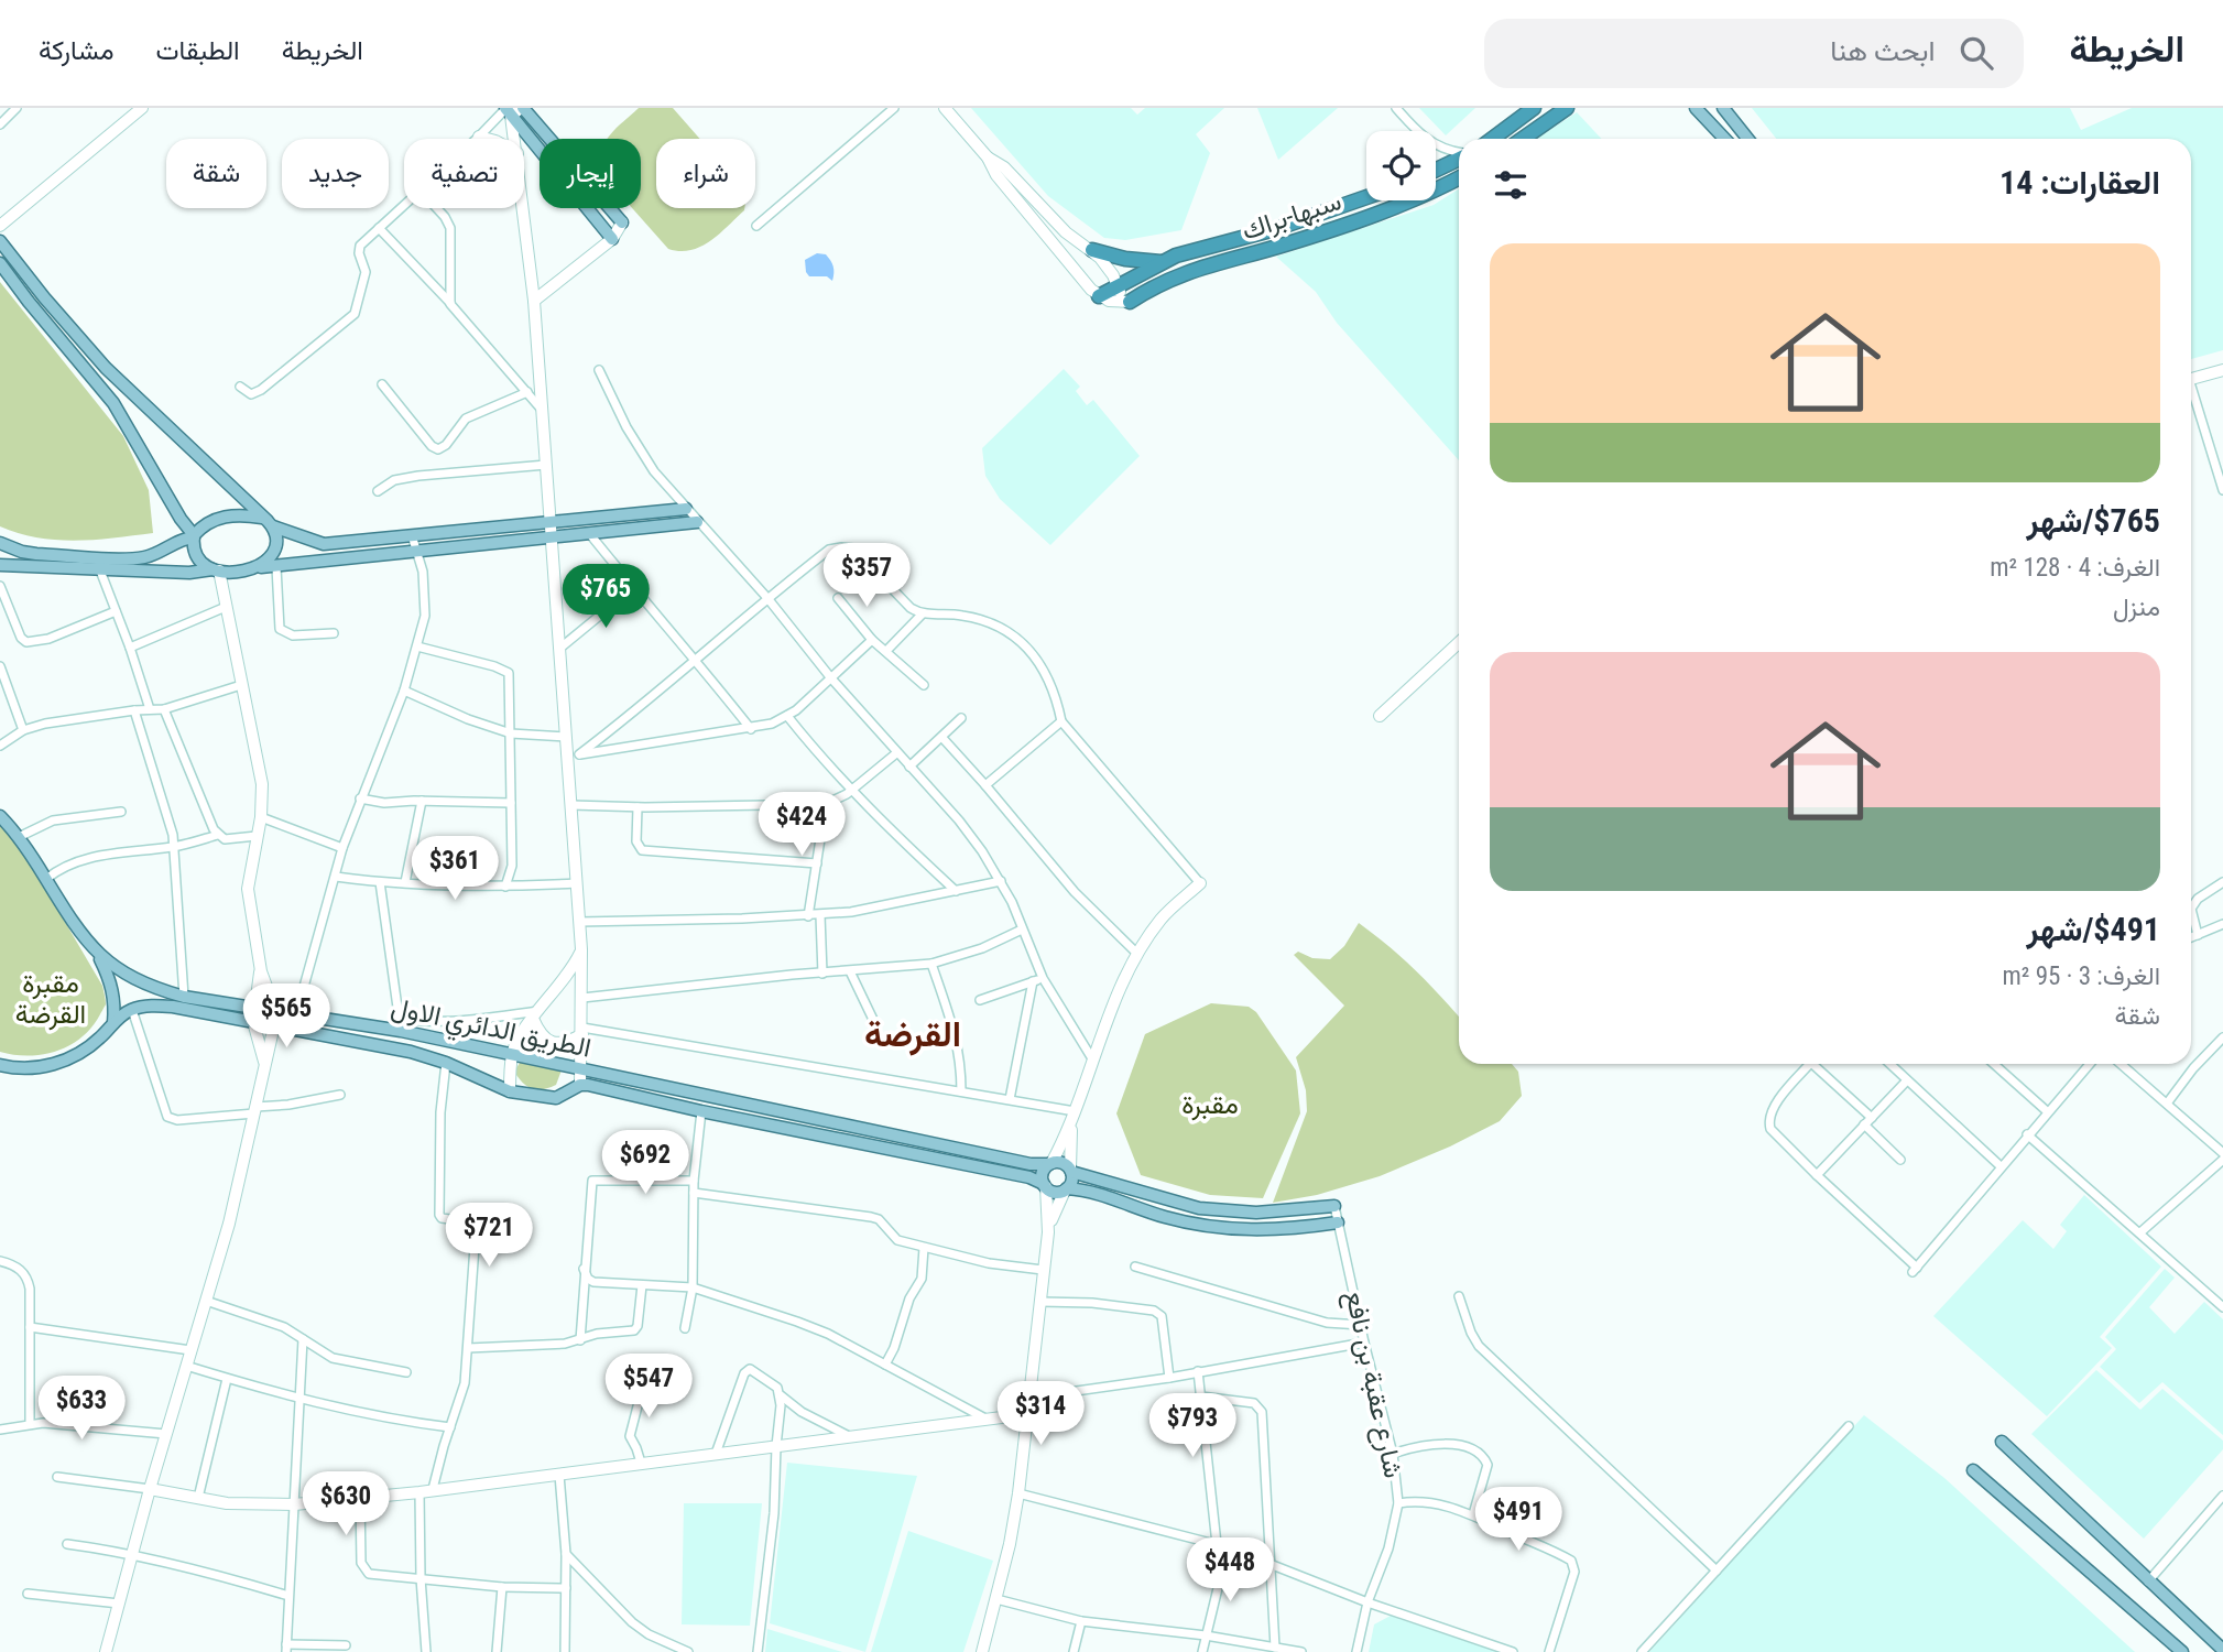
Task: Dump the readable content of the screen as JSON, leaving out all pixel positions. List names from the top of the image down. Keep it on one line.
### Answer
{"streets":{"highway":["سبها-براك"],"main road":["الطريق الدائري الاول"],"street":["شارع عقبة بن نافع"]},"districts":["القرضة"],"parks":["مقبرة القرضة","مقبرة"],"page":{"header":"الخريطة","search":"ابحث هنا","nav":["الخريطة","الطبقات","مشاركة"],"chip":["شراء","إيجار","تصفية","جديد","شقة"],"heading":"العقارات: 14","list":[{"name":"$765/شهر","note":"الغرف: 4 · 128 m² · منزل"},{"name":"$491/شهر","note":"الغرف: 3 · 95 m² · شقة"}],"price":["$357","$765","$424","$361","$565","$692","$721","$547","$633","$314","$793","$630","$491","$448"]}}
